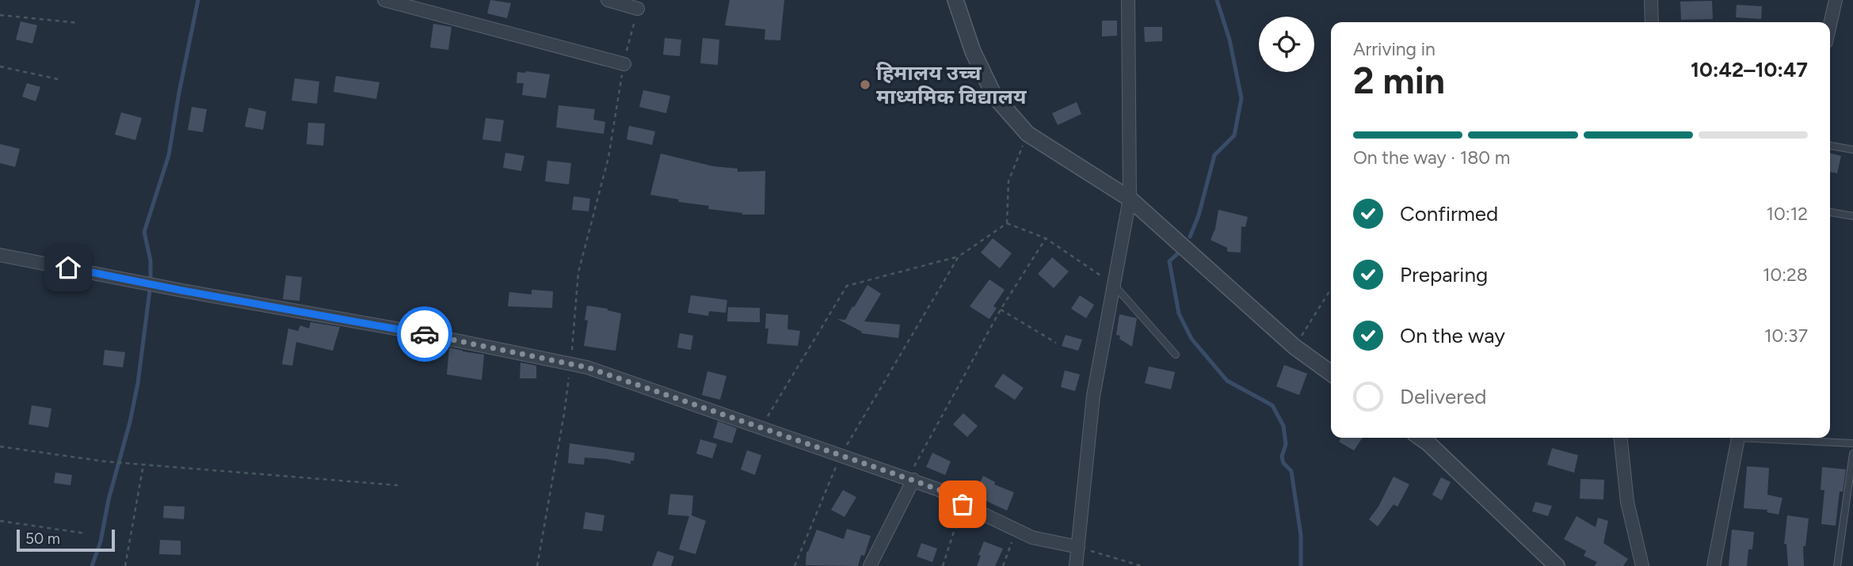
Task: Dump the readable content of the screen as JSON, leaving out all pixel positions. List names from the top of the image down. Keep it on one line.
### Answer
{"places":["हिमालय उच्च माध्यमिक विद्यालय"],"scale_bar":"50 m","page":{"heading":["2 min","Arriving in","10:42–10:47"],"bar":"On the way · 180 m","list":[["Confirmed","10:12"],["Preparing","10:28"],["On the way","10:37"],"Delivered"],"scale":"50 m"}}
